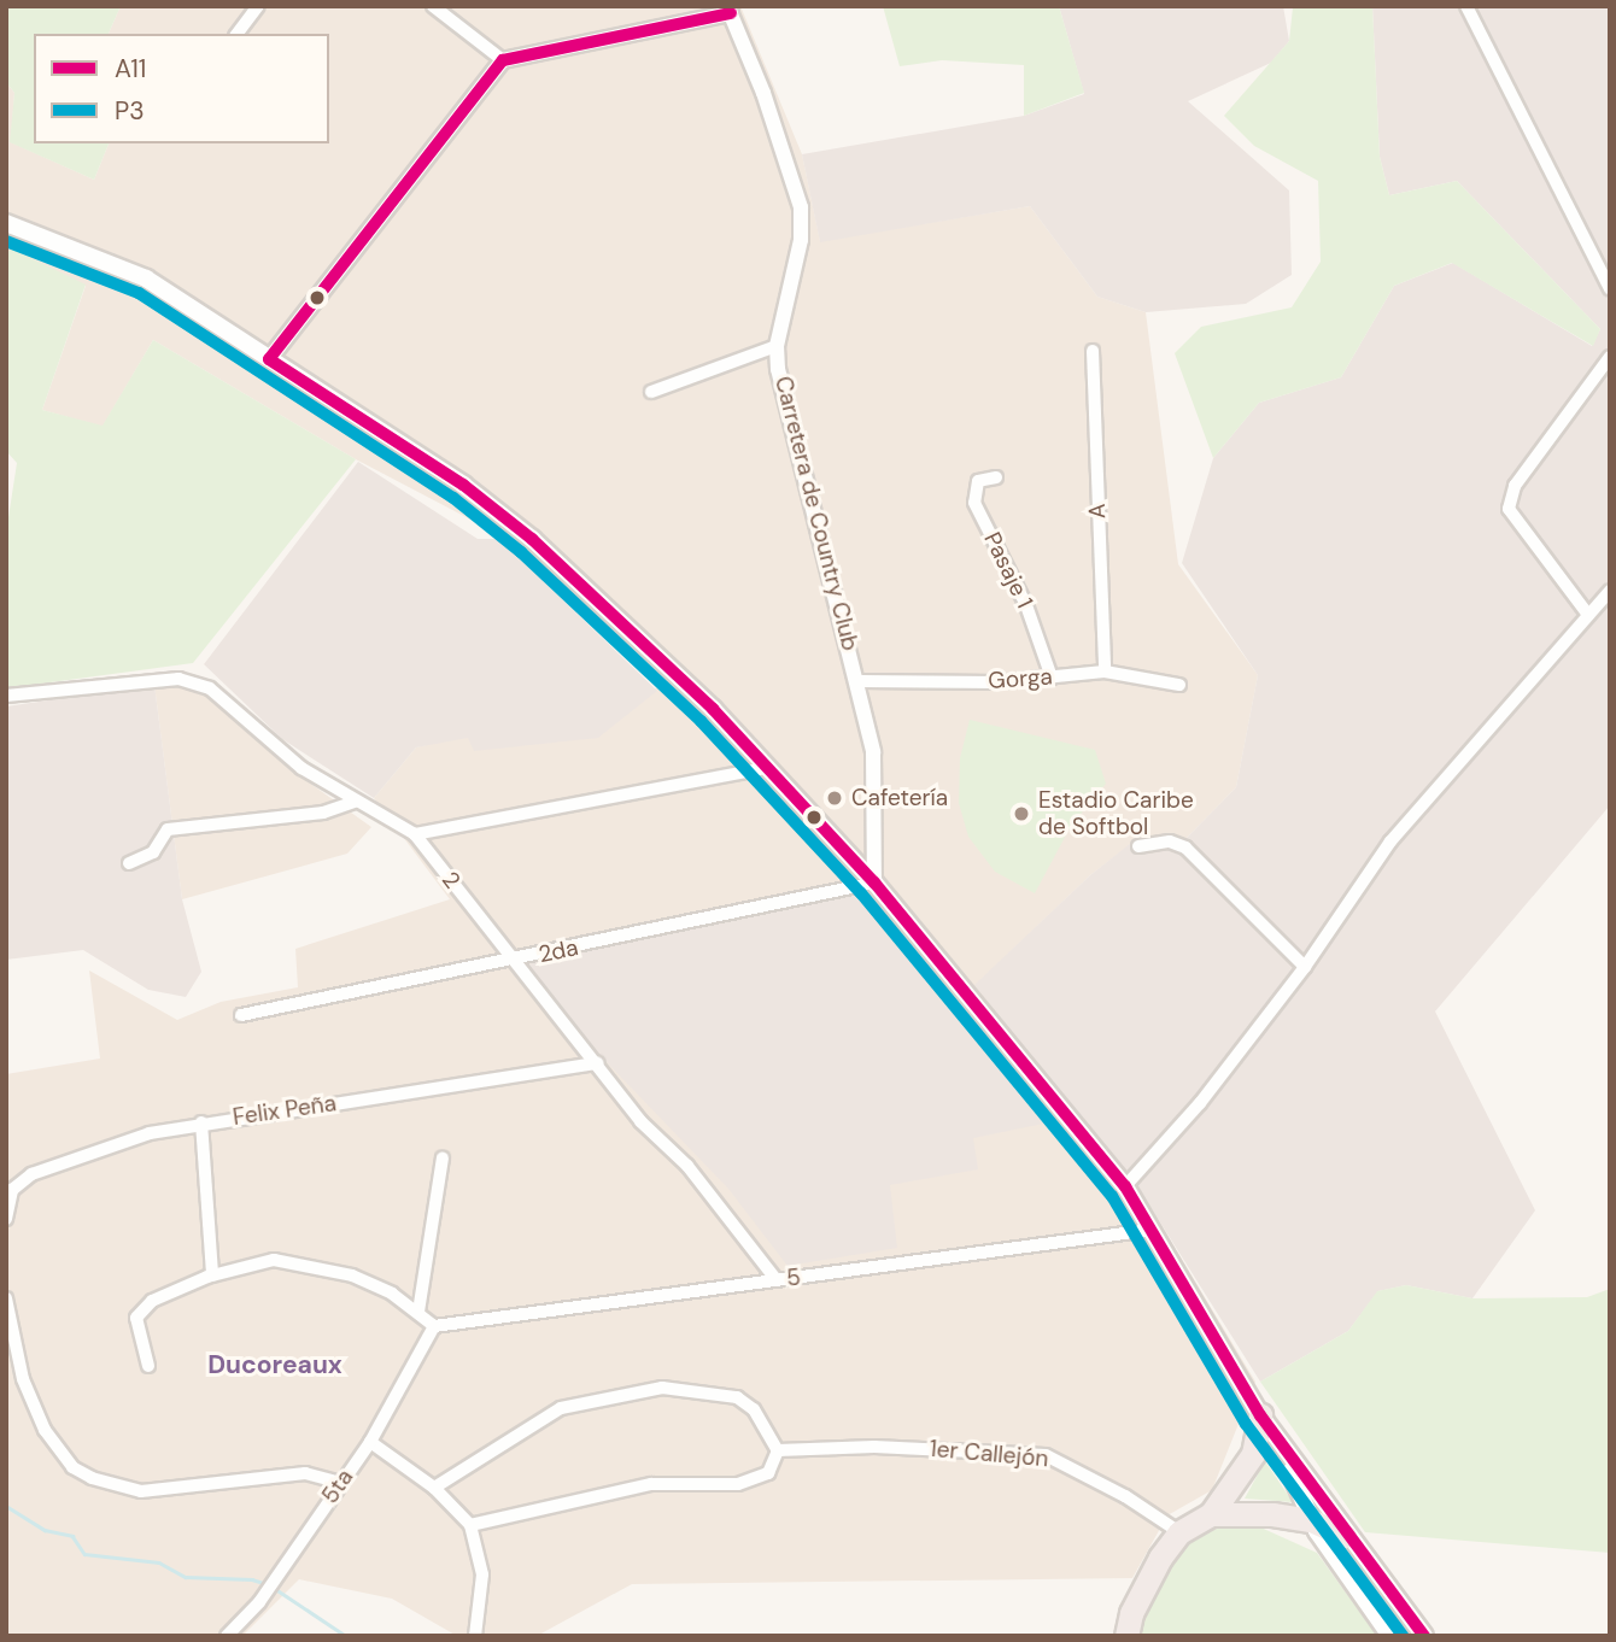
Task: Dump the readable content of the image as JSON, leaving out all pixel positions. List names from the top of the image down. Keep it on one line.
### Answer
{"streets":{"street":["A","Carretera de Country Club","Pasaje 1","Gorga","2","2da","Felix Peña","5","1er Callejón","5ta"]},"crossings":[["A","Gorga"],["Carretera de Country Club","Gorga"],["Carretera de Country Club","2da"],["Pasaje 1","Gorga"],["2","2da"],["2","Felix Peña"],["2","5"],["5","5ta"]],"districts":["Ducoreaux"],"places":["Cafetería","Estadio Caribe de Softbol"],"lines":["transit line A11","transit line P3"],"legend":["A11","P3"]}
